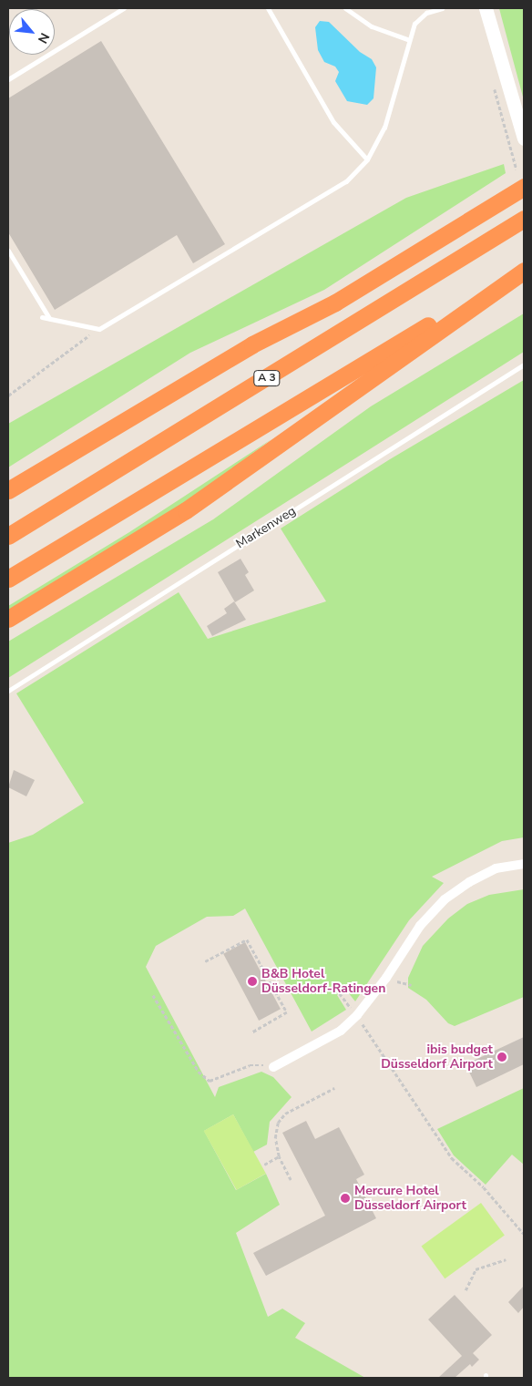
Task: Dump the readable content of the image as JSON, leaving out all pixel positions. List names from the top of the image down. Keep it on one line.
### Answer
{"streets":{"highway":["A 3"],"lane":["Markenweg"]},"places":["B&B Hotel Düsseldorf-Ratingen","ibis budget Düsseldorf Airport","Mercure Hotel Düsseldorf Airport"],"north":"bottom right"}
